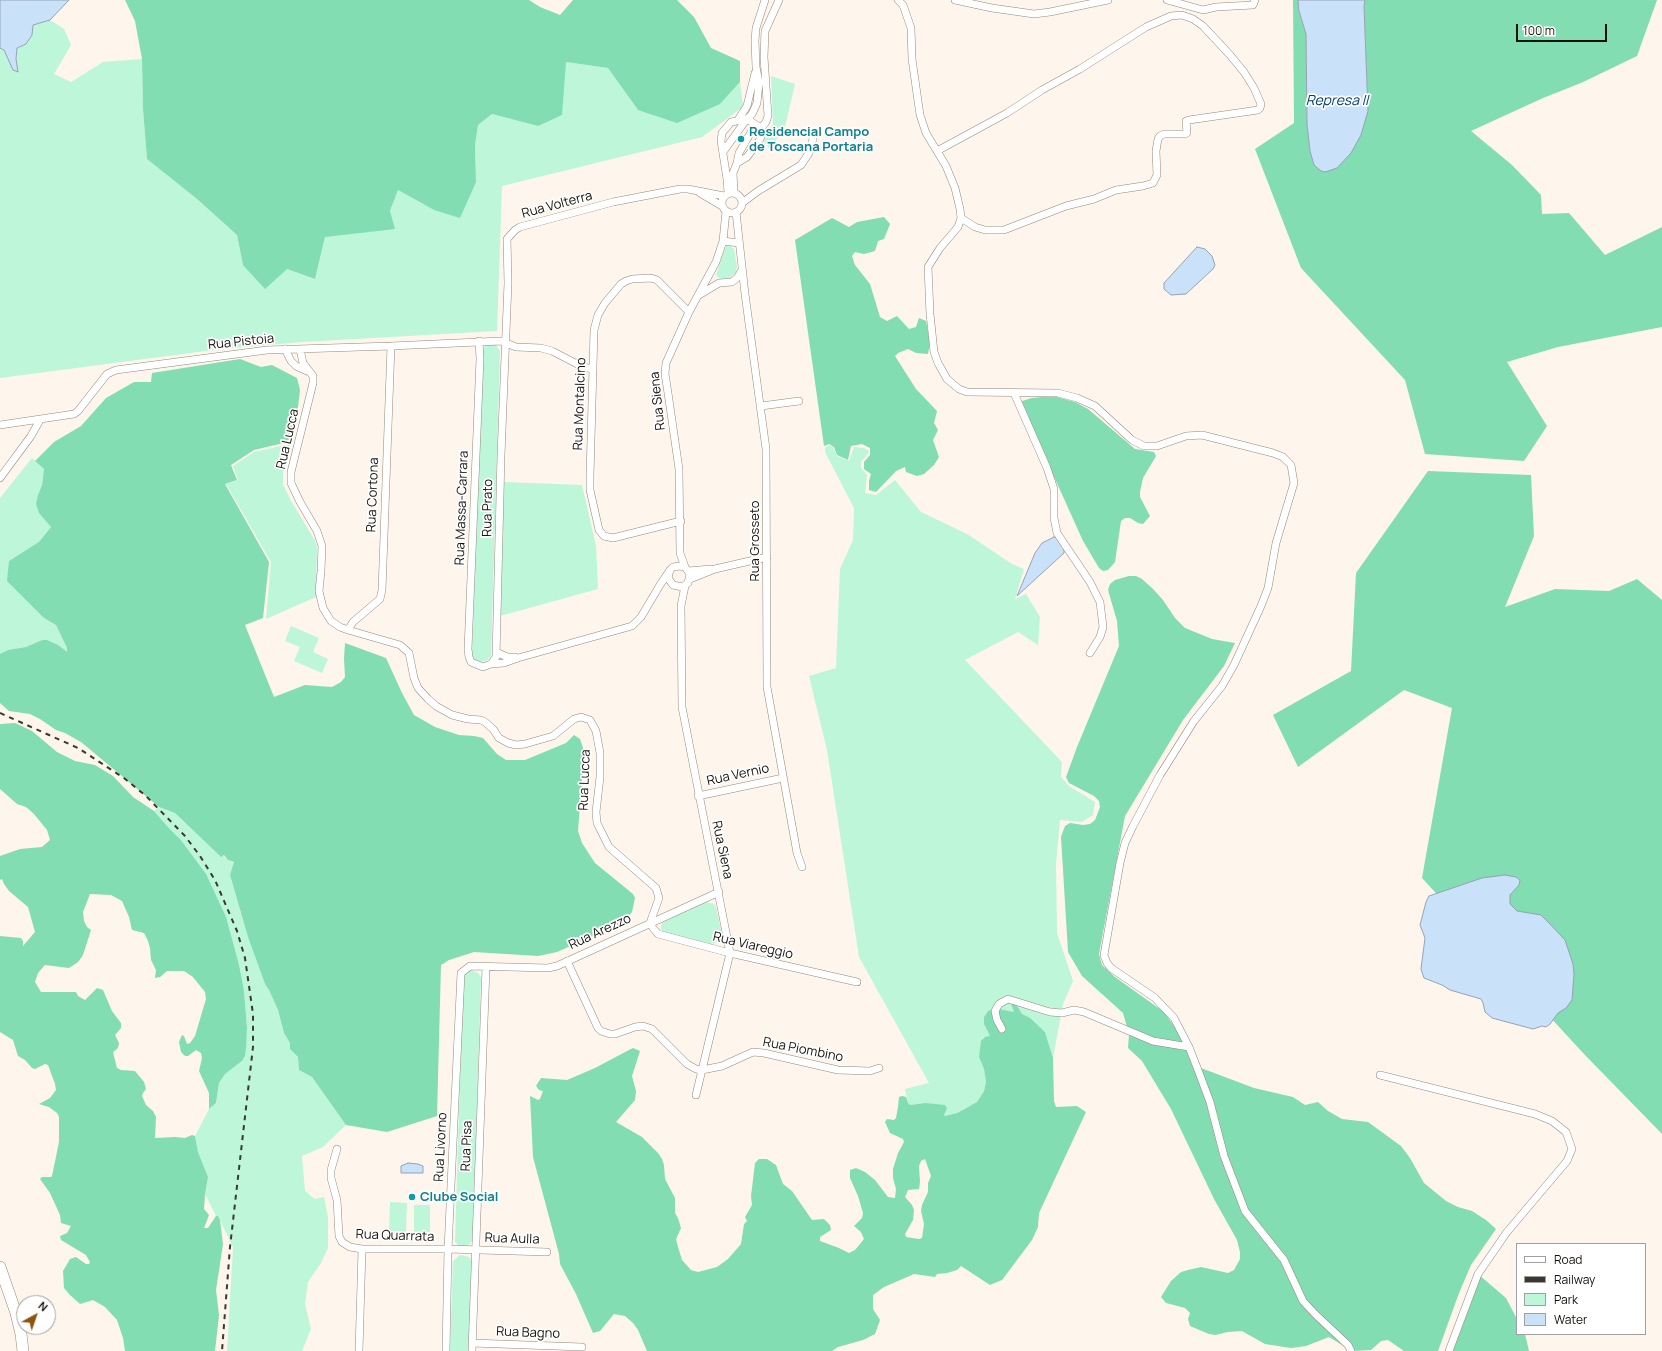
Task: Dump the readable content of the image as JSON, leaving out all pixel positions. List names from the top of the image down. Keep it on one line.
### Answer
{"streets":{"street":["Rua Volterra","Rua Pistoia","Rua Siena","Rua Montalcino","Rua Lucca","Rua Cortona","Rua Massa-Carrara","Rua Prato","Rua Grosseto","Rua Vernio","Rua Arezzo","Rua Viareggio","Rua Piombino","Rua Pisa","Rua Livorno","Rua Quarrata","Rua Aulla","Rua Bagno"]},"crossings":[["Rua Volterra","Rua Pistoia"],["Rua Volterra","Rua Siena"],["Rua Volterra","Rua Prato"],["Rua Volterra","Rua Grosseto"],["Rua Pistoia","Rua Montalcino"],["Rua Pistoia","Rua Lucca"],["Rua Pistoia","Rua Cortona"],["Rua Pistoia","Rua Massa-Carrara"],["Rua Pistoia","Rua Prato"],["Rua Siena","Rua Montalcino"],["Rua Siena","Rua Massa-Carrara"],["Rua Siena","Rua Prato"],["Rua Siena","Rua Grosseto"],["Rua Siena","Rua Vernio"],["Rua Siena","Rua Arezzo"],["Rua Siena","Rua Viareggio"],["Rua Siena","Rua Piombino"],["Rua Lucca","Rua Cortona"],["Rua Lucca","Rua Arezzo"],["Rua Lucca","Rua Viareggio"],["Rua Massa-Carrara","Rua Prato"],["Rua Grosseto","Rua Vernio"],["Rua Arezzo","Rua Viareggio"],["Rua Arezzo","Rua Pisa"],["Rua Arezzo","Rua Livorno"],["Rua Pisa","Rua Livorno"],["Rua Pisa","Rua Quarrata"],["Rua Pisa","Rua Aulla"],["Rua Pisa","Rua Bagno"],["Rua Livorno","Rua Quarrata"],["Rua Quarrata","Rua Aulla"]],"water":["Represa II"],"places":["Residencial Campo de Toscana Portaria","Clube Social"],"legend":["Road","Railway","Park","Water"],"scale_bar":"100 m","north":"top right"}
